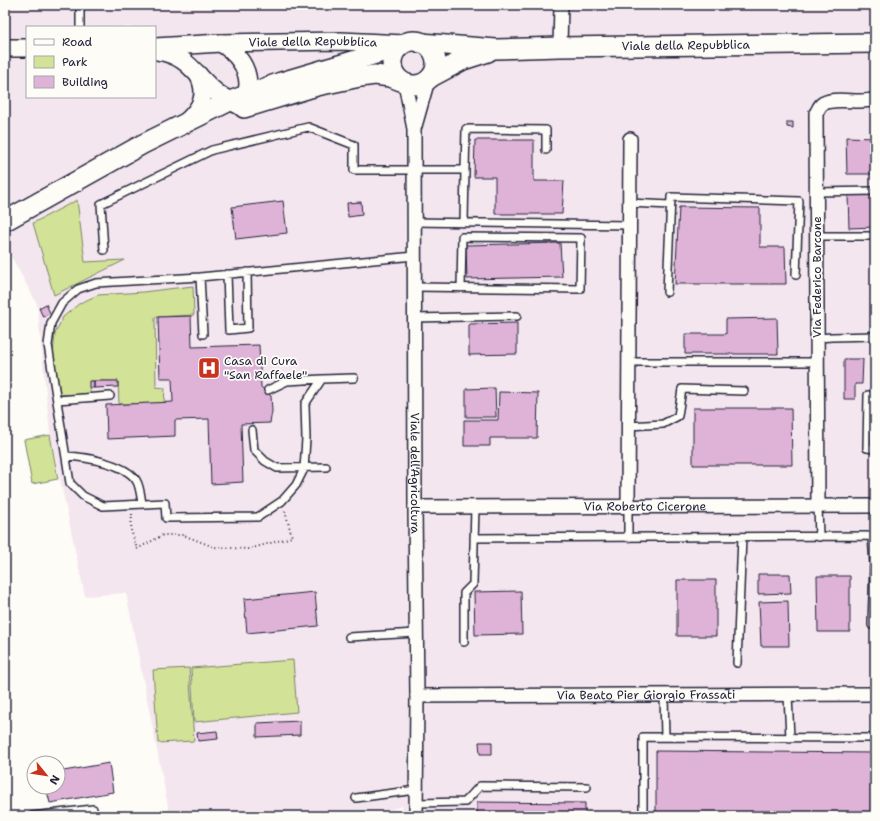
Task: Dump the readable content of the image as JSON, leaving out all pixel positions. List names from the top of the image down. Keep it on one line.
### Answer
{"streets":{"main road":["Viale della Repubblica"],"street":["Via Federico Barcone","Viale dell'Agricoltura","Via Roberto Cicerone","Via Beato Pier Giorgio Frassati"]},"crossings":[["Viale della Repubblica","Viale dell'Agricoltura"],["Via Federico Barcone","Via Roberto Cicerone"],["Viale dell'Agricoltura","Via Roberto Cicerone"],["Viale dell'Agricoltura","Via Beato Pier Giorgio Frassati"]],"places":{"hospital":["Casa di Cura \"San Raffaele\""]},"legend":["Road","Park","Building"],"north":"bottom right"}
